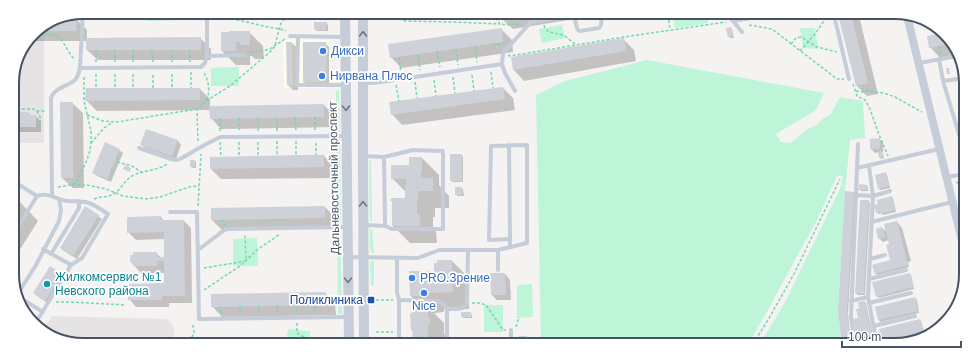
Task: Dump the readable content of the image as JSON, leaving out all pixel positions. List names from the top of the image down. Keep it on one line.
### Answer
{"streets":{"street":["Дальневосточный проспект"]},"places":{"other":["Дикси","Нирвана Плюс","PRO.Зрение","Жилкомсервис №1 Невского района","Nice"],"transit":["Поликлиника"]},"scale_bar":"100 m"}
